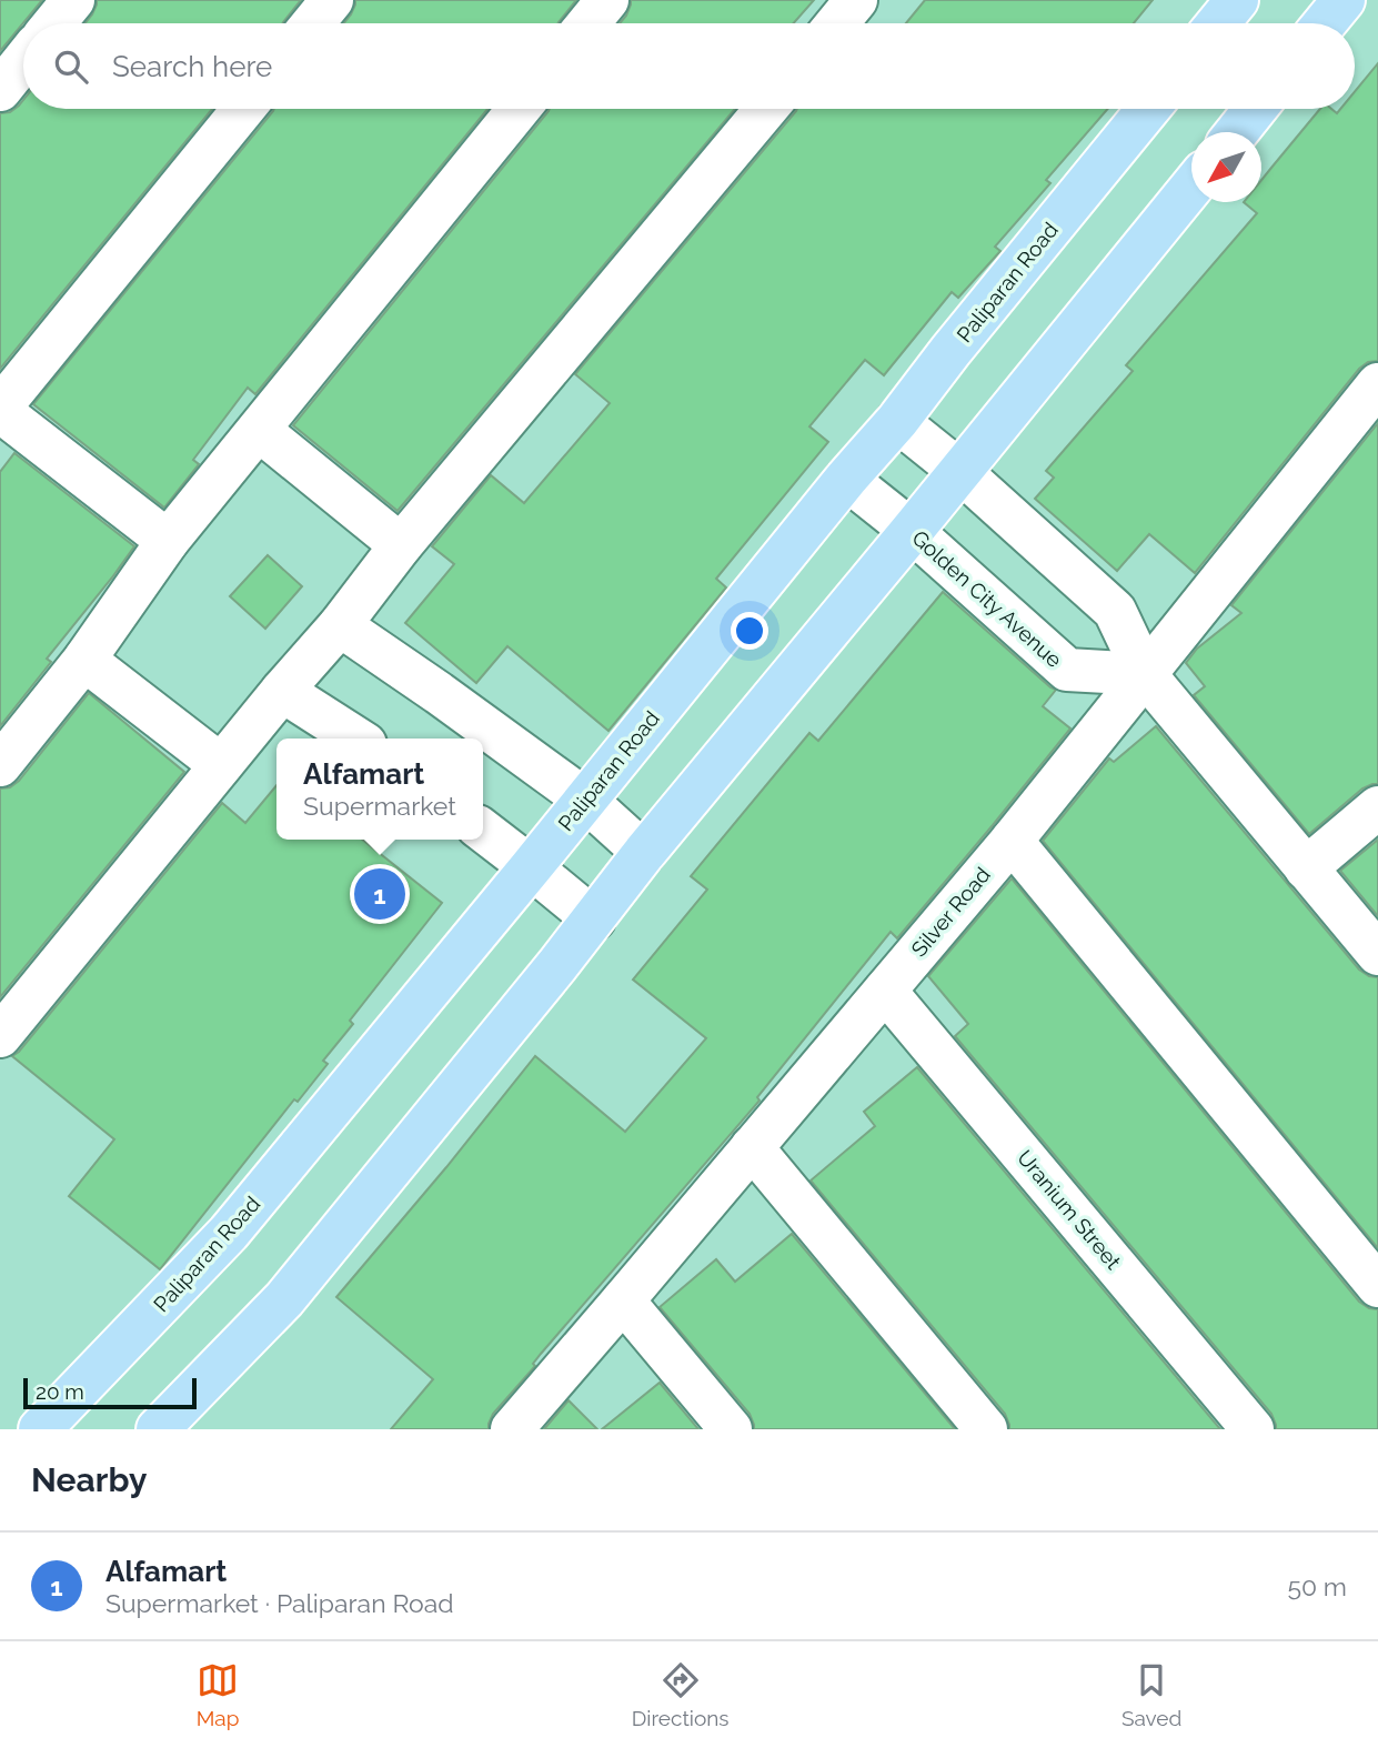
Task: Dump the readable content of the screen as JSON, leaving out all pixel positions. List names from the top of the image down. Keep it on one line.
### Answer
{"streets":{"main road":["Paliparan Road"],"street":["Golden City Avenue","Silver Road","Uranium Street"]},"crossings":[["Paliparan Road","Golden City Avenue"],["Golden City Avenue","Silver Road"],["Silver Road","Uranium Street"]],"scale_bar":"20 m","north":"bottom left","page":{"search":"Search here","popup":["Alfamart","Supermarket"],"pins":"1","scale":"20 m","heading":"Nearby","list":[{"mark":"1","name":"Alfamart","note":"Supermarket · Paliparan Road","value":"50 m"}],"nav":["Map","Directions","Saved"]}}
